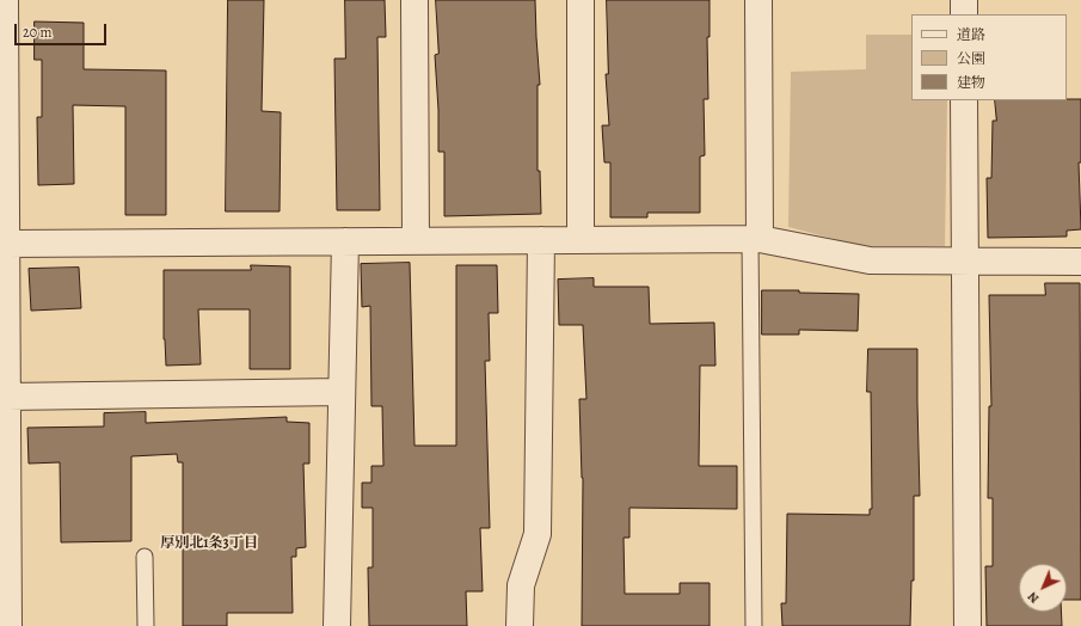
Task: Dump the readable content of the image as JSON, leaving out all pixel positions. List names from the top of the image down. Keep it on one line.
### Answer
{"districts":["厚別北1条3丁目"],"legend":["道路","公園","建物"],"scale_bar":"20 m","north":"bottom left"}
